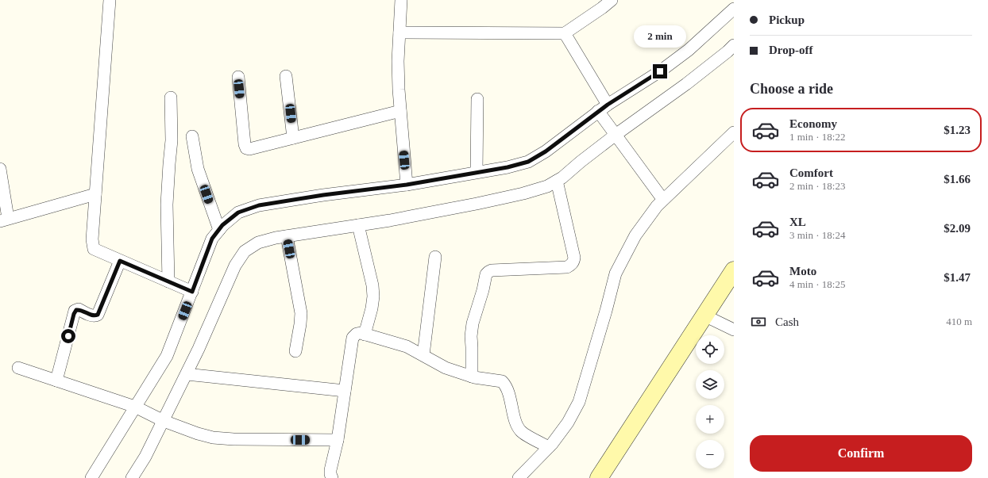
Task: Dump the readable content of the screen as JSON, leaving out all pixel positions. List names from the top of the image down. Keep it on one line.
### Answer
{"page":{"banner":["Pickup","Drop-off"],"bubble":"2 min","heading":"Choose a ride","list":[{"name":"Economy","note":"1 min · 18:22","value":"$1.23"},{"name":"Comfort","note":"2 min · 18:23","value":"$1.66"},{"name":"XL","note":"3 min · 18:24","value":"$2.09"},{"name":"Moto","note":"4 min · 18:25","value":"$1.47"}],"pay":["Cash","410 m"],"map_buttons":["+","−"],"buttons":"Confirm"}}
